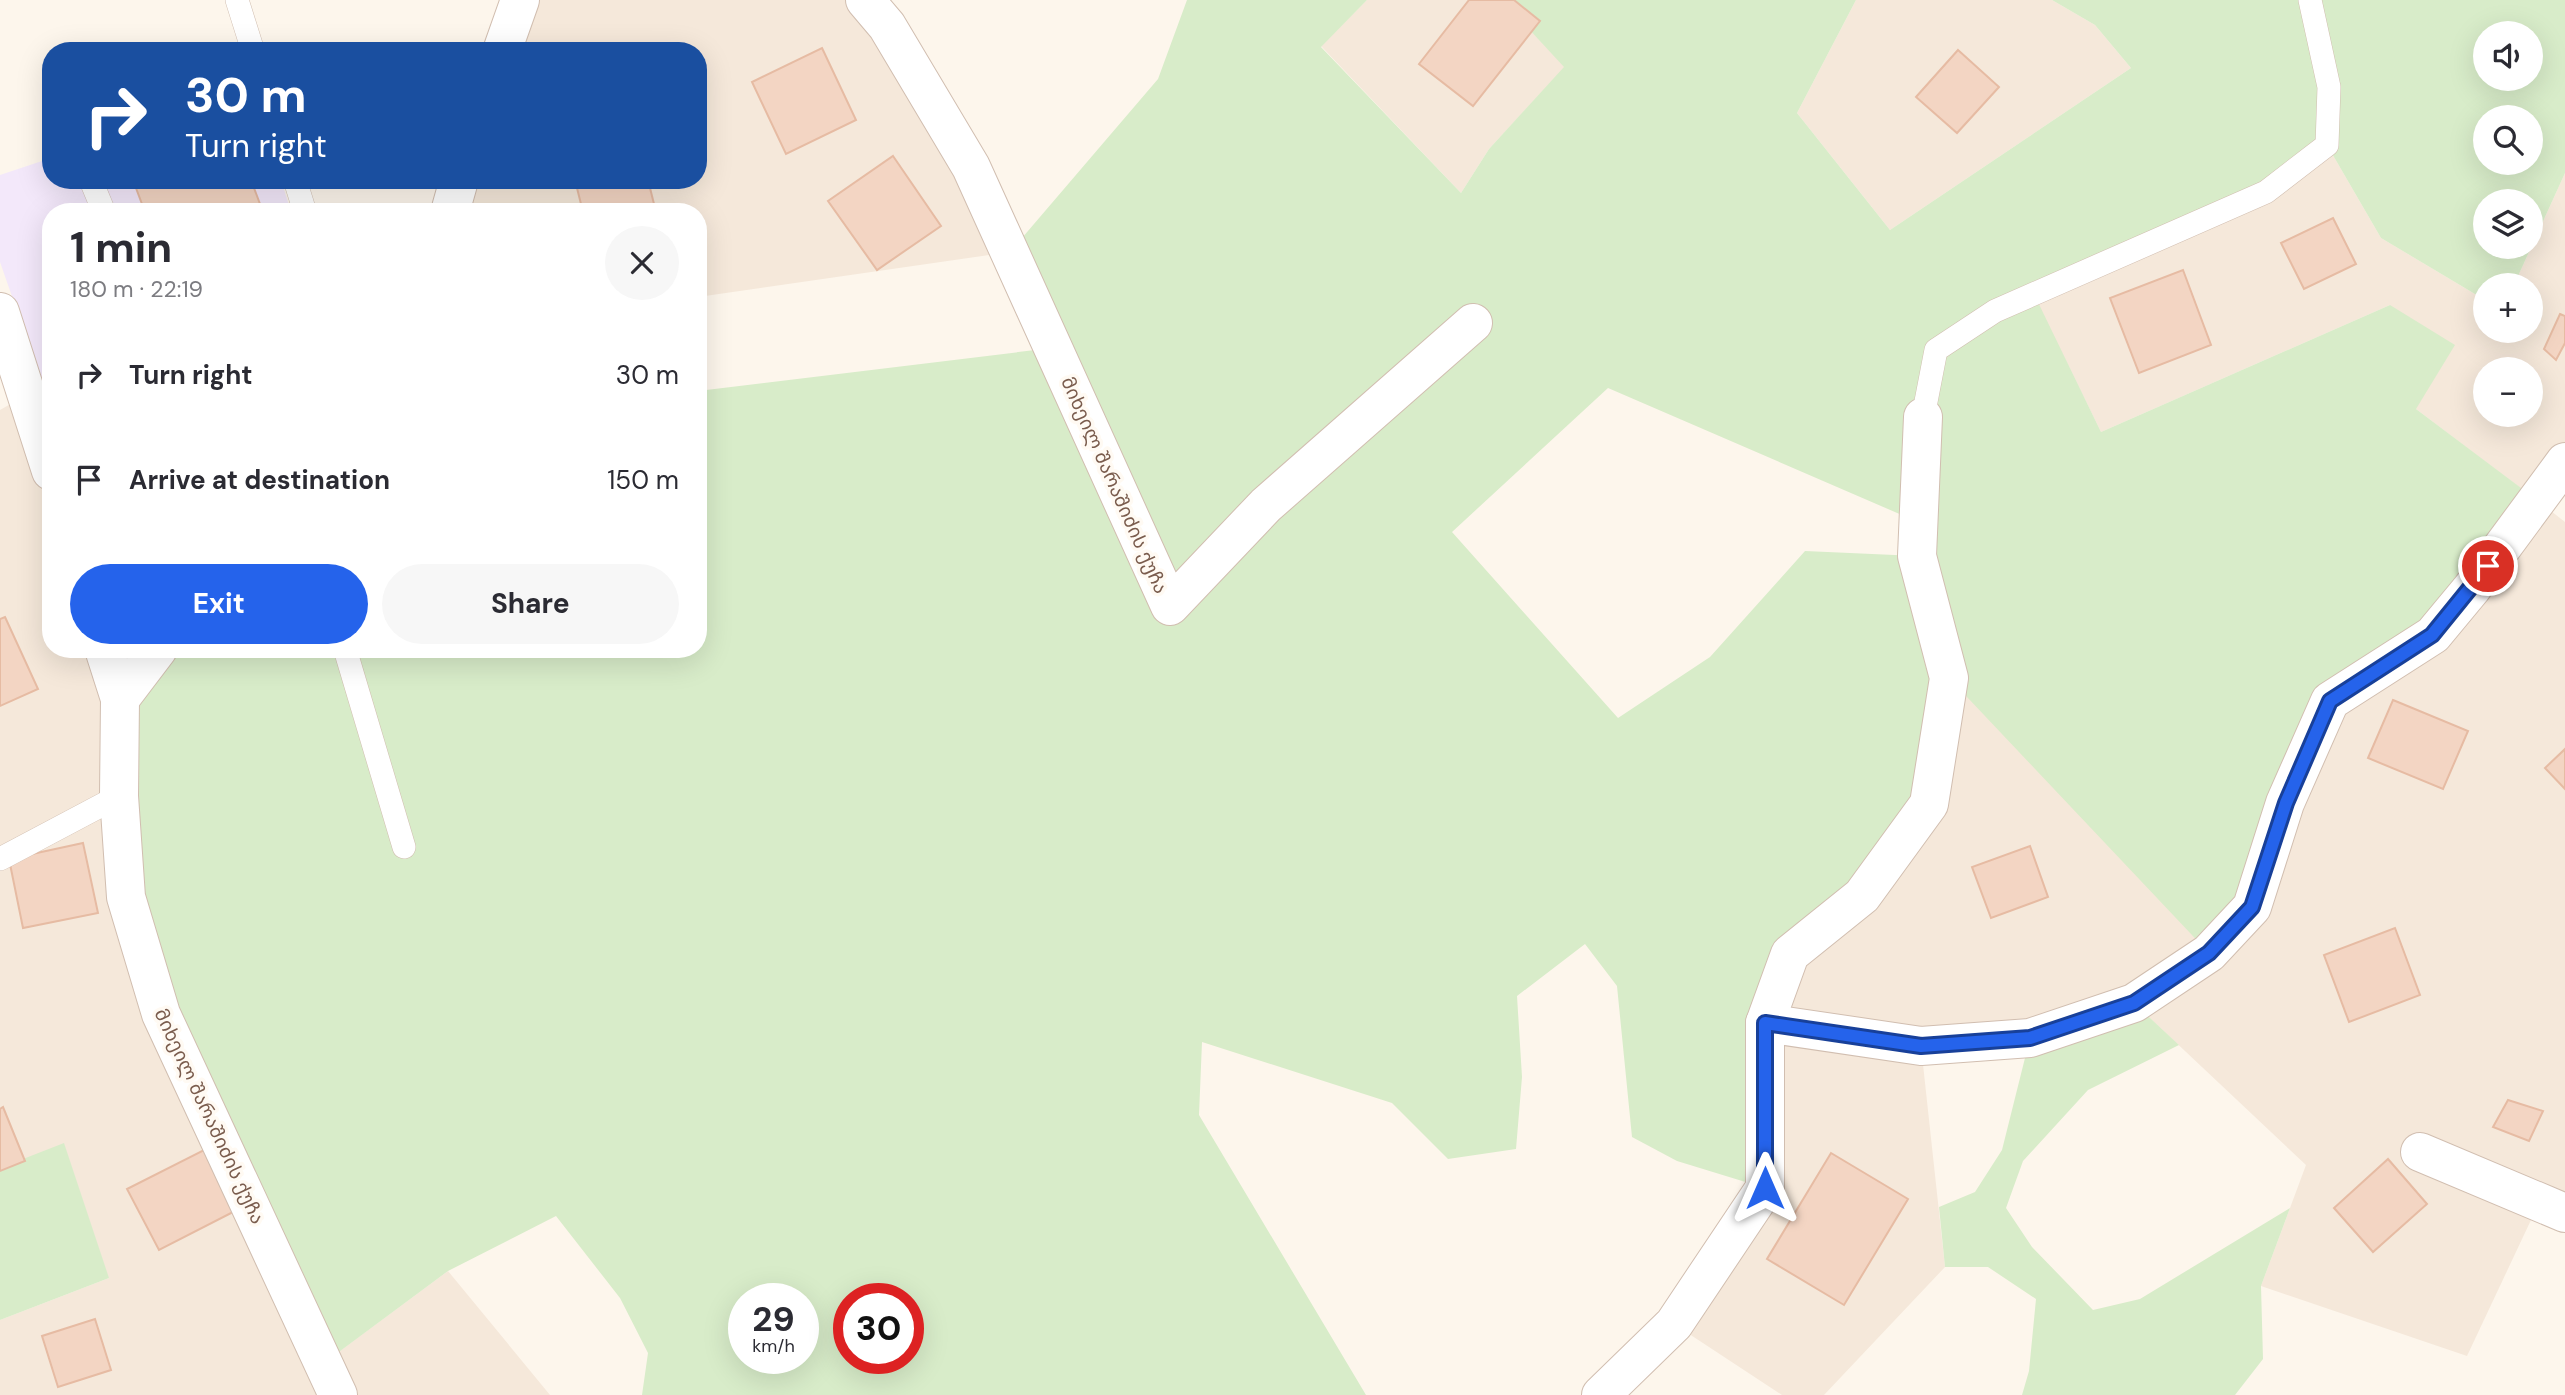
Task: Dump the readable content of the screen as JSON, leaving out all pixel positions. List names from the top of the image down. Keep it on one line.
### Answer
{"streets":{"street":["მიხეილ შარაშიძის ქუჩა"]},"page":{"map_buttons":["+","−"],"turn":["30 m","Turn right"],"heading":["1 min","180 m · 22:19"],"list":[{"name":"Turn right","value":"30 m"},{"name":"Arrive at destination","value":"150 m"}],"buttons":["Exit","Share"],"speed":"29 km/h","limit":"30"}}
